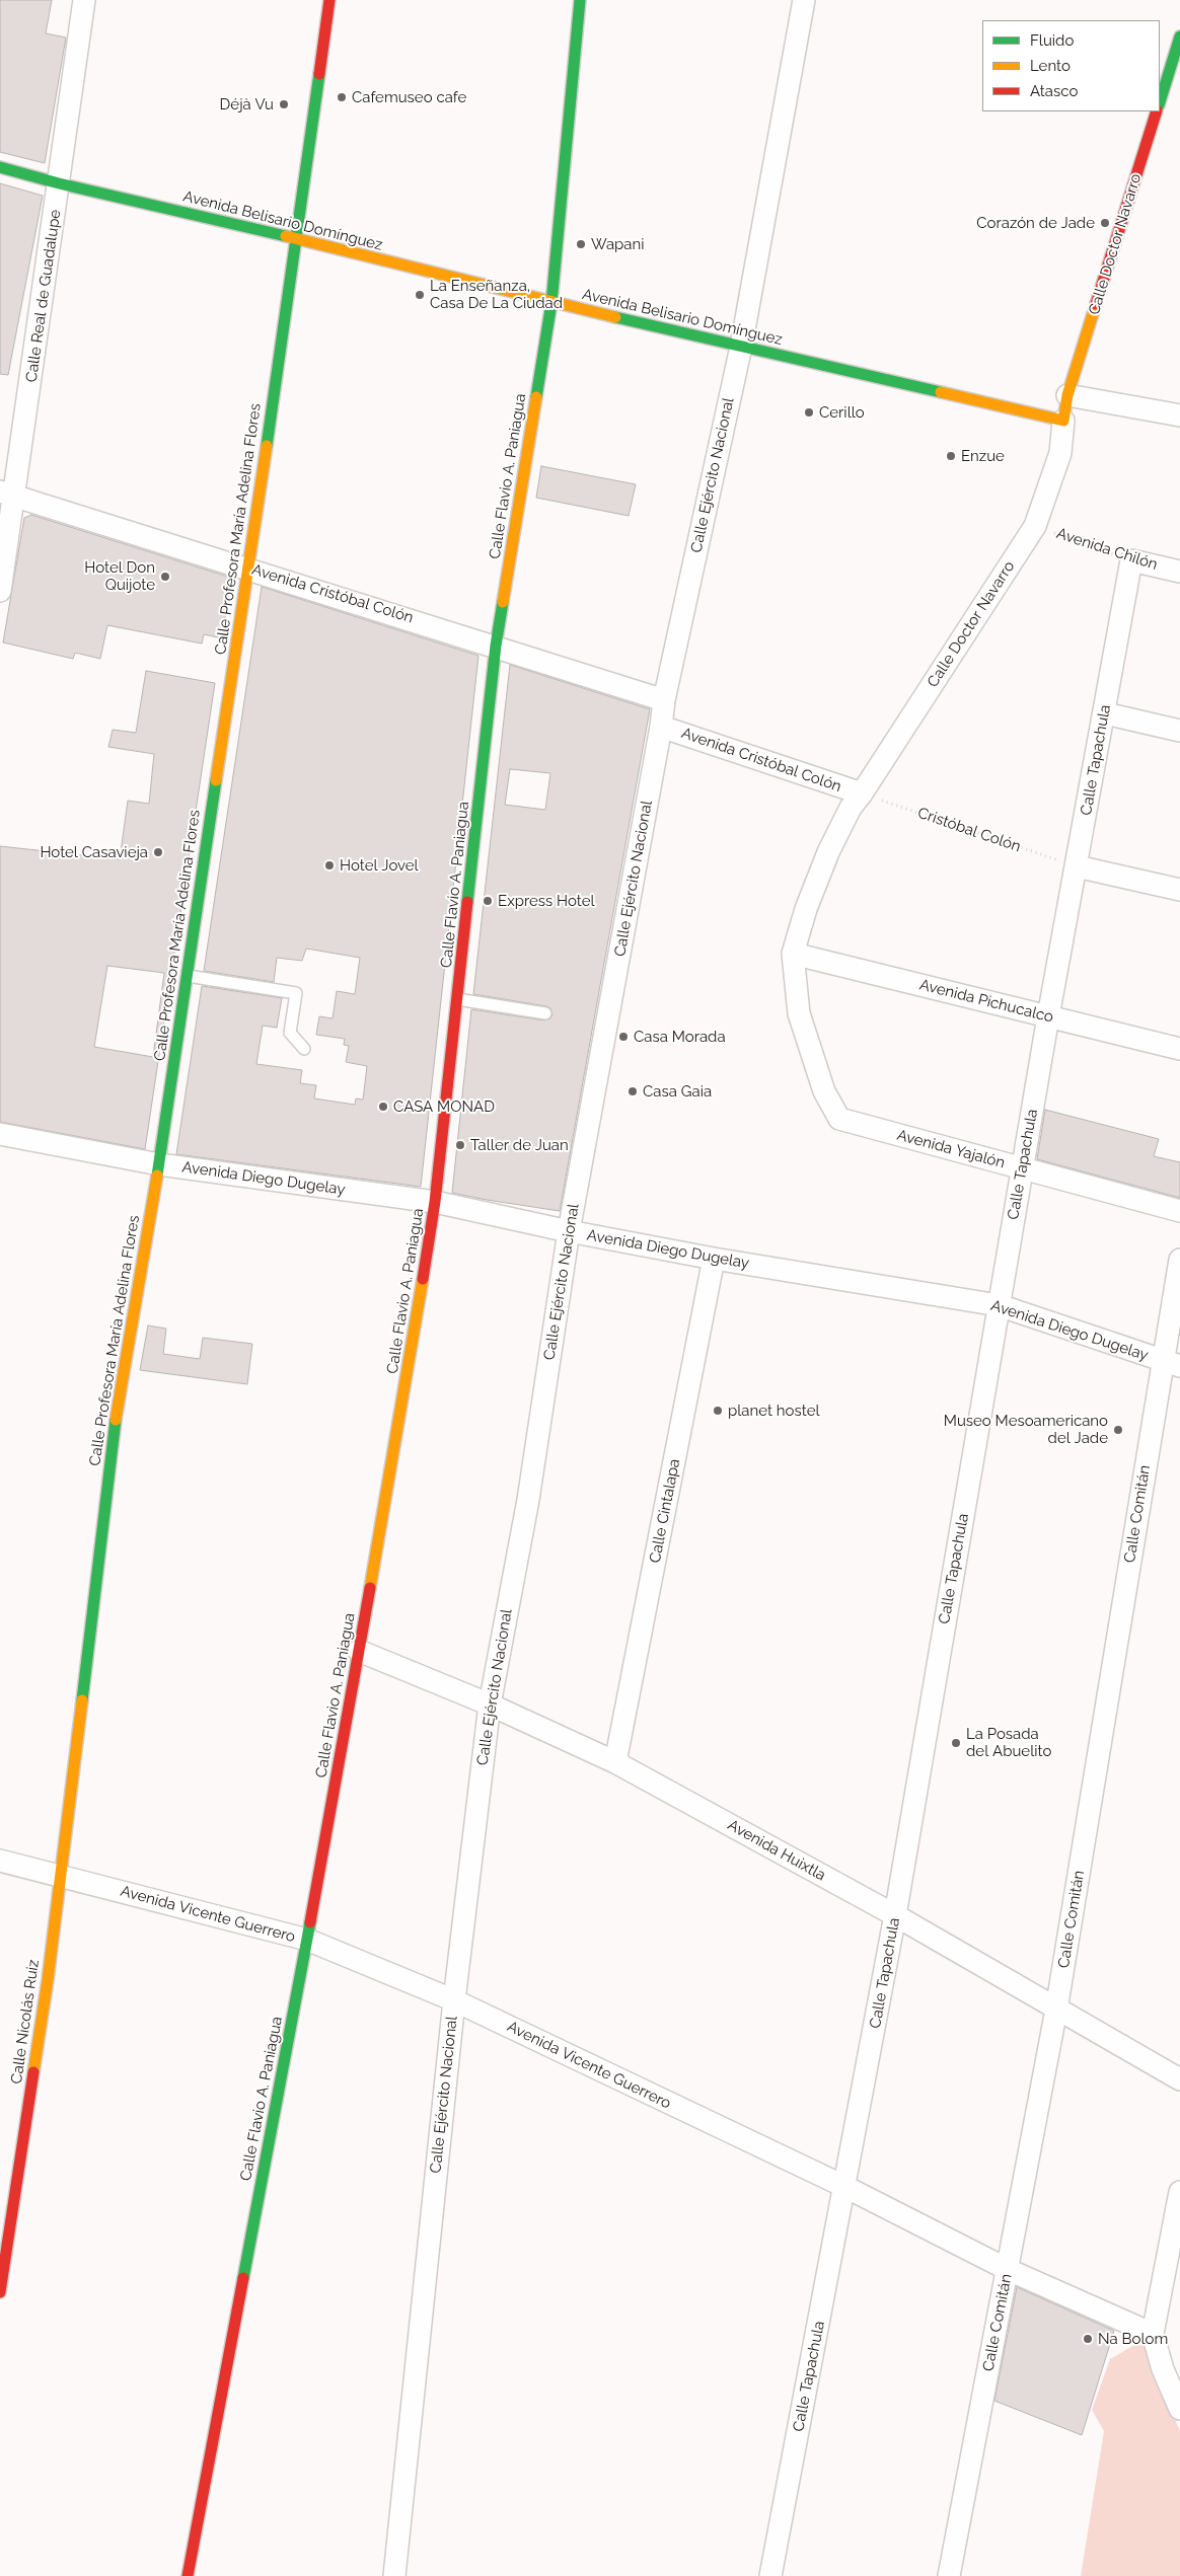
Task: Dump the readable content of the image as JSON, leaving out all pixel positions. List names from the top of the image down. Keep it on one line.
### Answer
{"streets":{"street":["Avenida Belisario Domínguez","Calle Doctor Navarro","Calle Real de Guadalupe","Calle Ejército Nacional","Calle Flavio A. Paniagua","Calle Profesora María Adelina Flores","Avenida Chilón","Avenida Cristóbal Colón","Calle Tapachula","Avenida Pichucalco","Avenida Yajalón","Avenida Diego Dugelay","Calle Cintalapa","Calle Comitán","Avenida Huixtla","Avenida Vicente Guerrero","Calle Nicolás Ruiz"],"path":["Cristóbal Colón"]},"crossings":[["Avenida Belisario Domínguez","Calle Doctor Navarro"],["Avenida Belisario Domínguez","Calle Real de Guadalupe"],["Avenida Belisario Domínguez","Calle Ejército Nacional"],["Avenida Belisario Domínguez","Calle Flavio A. Paniagua"],["Avenida Belisario Domínguez","Calle Profesora María Adelina Flores"],["Calle Doctor Navarro","Avenida Chilón"],["Calle Doctor Navarro","Avenida Cristóbal Colón"],["Calle Doctor Navarro","Cristóbal Colón"],["Calle Doctor Navarro","Avenida Pichucalco"],["Calle Doctor Navarro","Avenida Yajalón"],["Calle Real de Guadalupe","Avenida Cristóbal Colón"],["Calle Ejército Nacional","Avenida Cristóbal Colón"],["Calle Ejército Nacional","Avenida Diego Dugelay"],["Calle Ejército Nacional","Avenida Huixtla"],["Calle Ejército Nacional","Avenida Vicente Guerrero"],["Calle Flavio A. Paniagua","Avenida Cristóbal Colón"],["Calle Flavio A. Paniagua","Avenida Diego Dugelay"],["Calle Flavio A. Paniagua","Avenida Huixtla"],["Calle Flavio A. Paniagua","Avenida Vicente Guerrero"],["Calle Profesora María Adelina Flores","Avenida Cristóbal Colón"],["Calle Profesora María Adelina Flores","Avenida Diego Dugelay"],["Calle Profesora María Adelina Flores","Avenida Vicente Guerrero"],["Calle Profesora María Adelina Flores","Calle Nicolás Ruiz"],["Avenida Chilón","Calle Tapachula"],["Avenida Cristóbal Colón","Cristóbal Colón"],["Calle Tapachula","Cristóbal Colón"],["Calle Tapachula","Avenida Pichucalco"],["Calle Tapachula","Avenida Yajalón"],["Calle Tapachula","Avenida Diego Dugelay"],["Calle Tapachula","Avenida Huixtla"],["Calle Tapachula","Avenida Vicente Guerrero"],["Avenida Diego Dugelay","Calle Cintalapa"],["Avenida Diego Dugelay","Calle Comitán"],["Calle Cintalapa","Avenida Huixtla"],["Calle Comitán","Avenida Huixtla"],["Calle Comitán","Avenida Vicente Guerrero"],["Avenida Vicente Guerrero","Calle Nicolás Ruiz"]],"places":["Cafemuseo cafe","Déjà Vu","Corazón de Jade","Wapani","La Enseñanza, Casa De La Ciudad","Cerillo","Enzue","Hotel Don Quijote","Hotel Casavieja","Hotel Jovel","Express Hotel","Casa Morada","Casa Gaia","CASA MONAD","Taller de Juan","planet hostel","Museo Mesoamericano del Jade","La Posada del Abuelito","Na Bolom"],"legend":["Fluido","Lento","Atasco"]}
